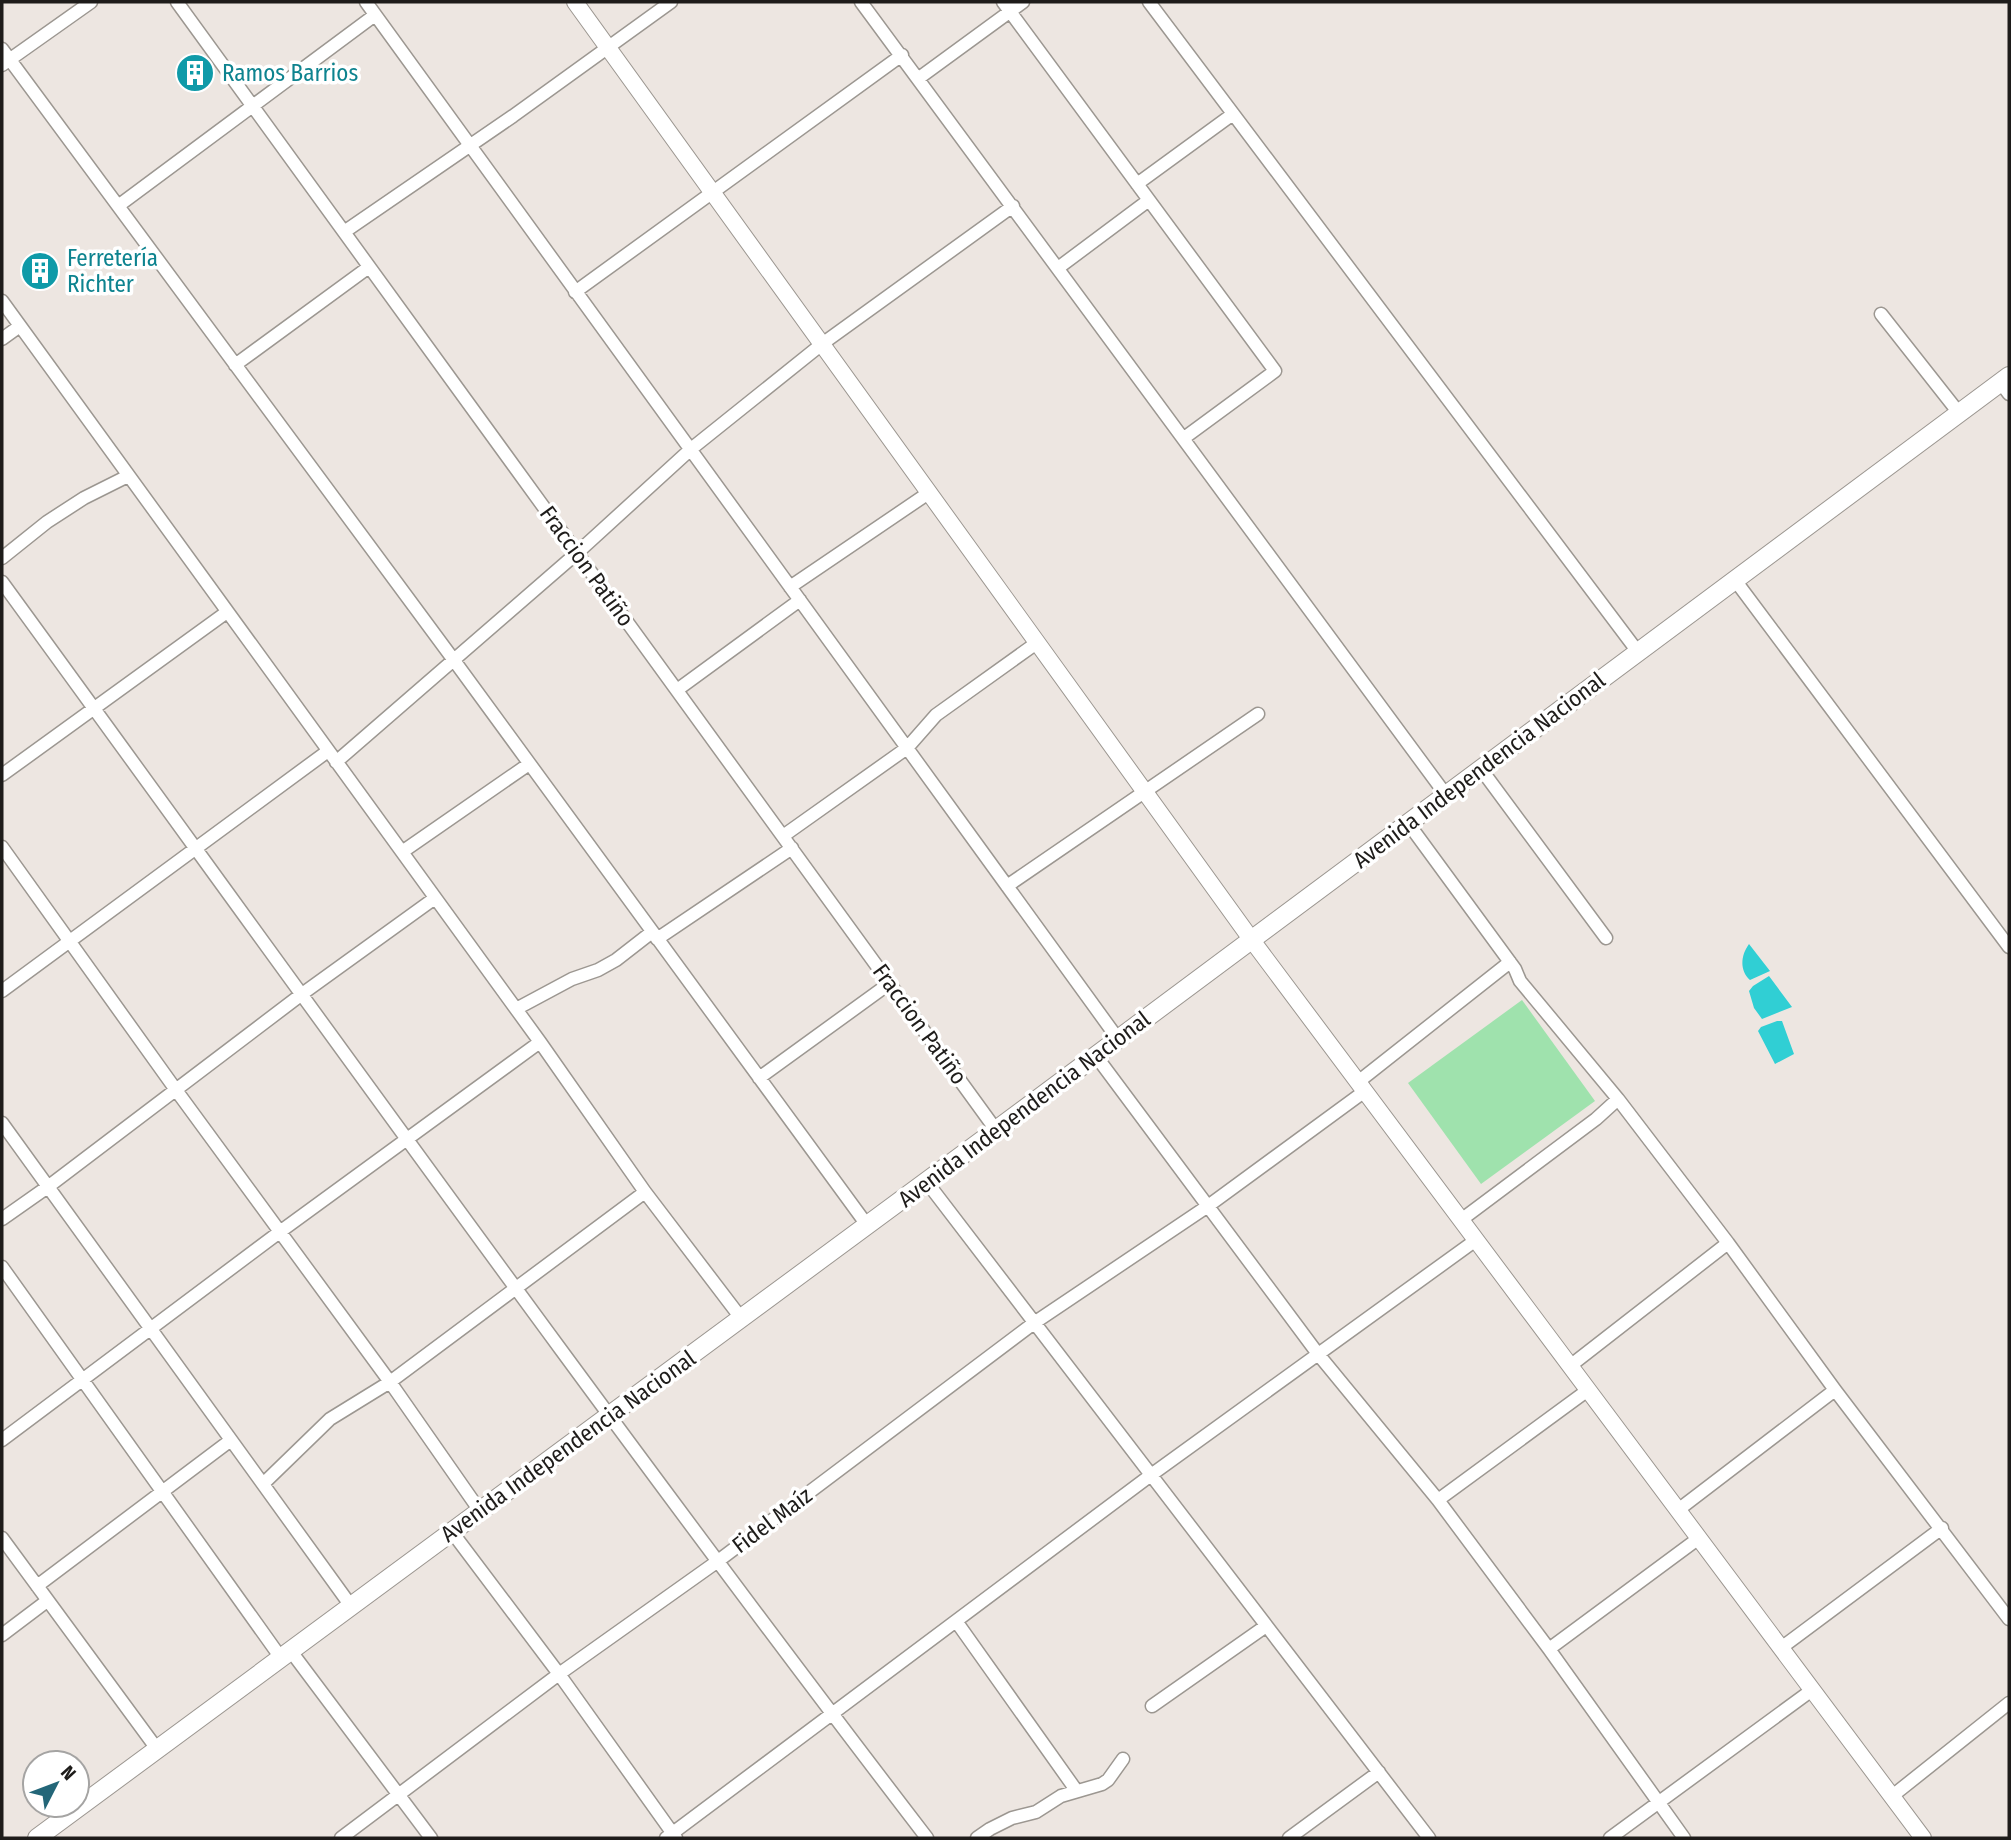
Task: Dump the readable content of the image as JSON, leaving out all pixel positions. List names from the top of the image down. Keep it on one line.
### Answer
{"streets":{"main road":["Avenida Independencia Nacional"],"street":["Fraccion Patiño","Fidel Maíz"]},"crossings":[["Fraccion Patiño","Avenida Independencia Nacional"]],"places":{"building":["Ramos Barrios","Ferretería Richter"]},"north":"top right"}
